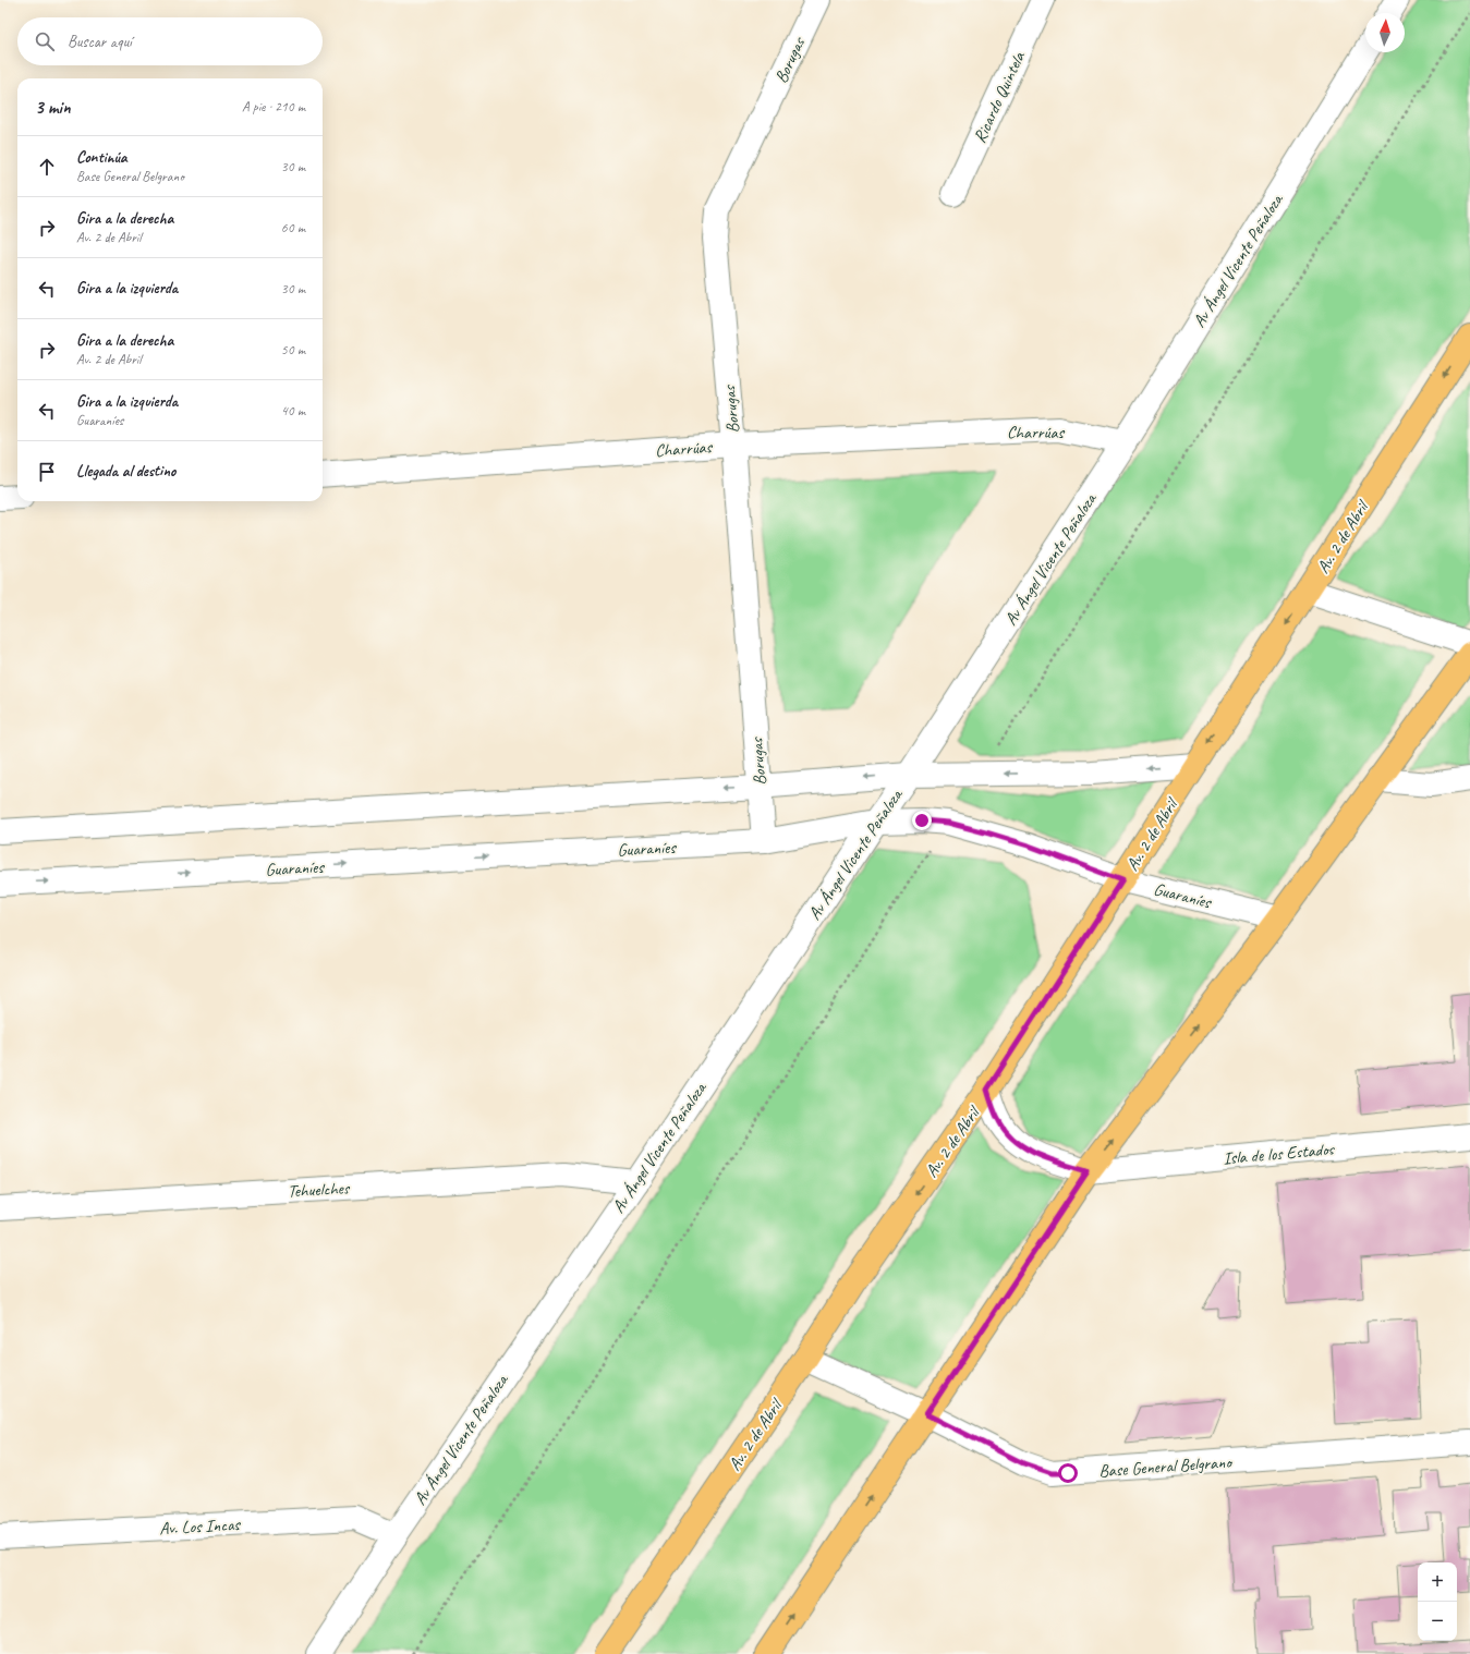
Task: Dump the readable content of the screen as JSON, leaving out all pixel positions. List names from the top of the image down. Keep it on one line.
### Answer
{"streets":{"main road":["Av. 2 de Abril"],"street":["Borugas","Ricardo Quintela","Av Ángel Vicente Peñaloza","Charrúas","Guaraníes","Isla de los Estados","Tehuelches","Base General Belgrano","Av. Los Incas"]},"crossings":[["Borugas","Charrúas"],["Borugas","Guaraníes"],["Av Ángel Vicente Peñaloza","Charrúas"],["Av Ángel Vicente Peñaloza","Guaraníes"],["Av Ángel Vicente Peñaloza","Tehuelches"],["Av Ángel Vicente Peñaloza","Av. Los Incas"],["Av. 2 de Abril","Guaraníes"],["Av. 2 de Abril","Base General Belgrano"]],"north":"top","page":{"search":"Buscar aquí","heading":["3 min","A pie · 210 m"],"list":[["Continúa","Base General Belgrano","30 m"],["Gira a la derecha","Av. 2 de Abril","60 m"],["Gira a la izquierda","30 m"],["Gira a la derecha","Av. 2 de Abril","50 m"],["Gira a la izquierda","Guaraníes","40 m"],"Llegada al destino"],"map_buttons":["+","−"]}}
